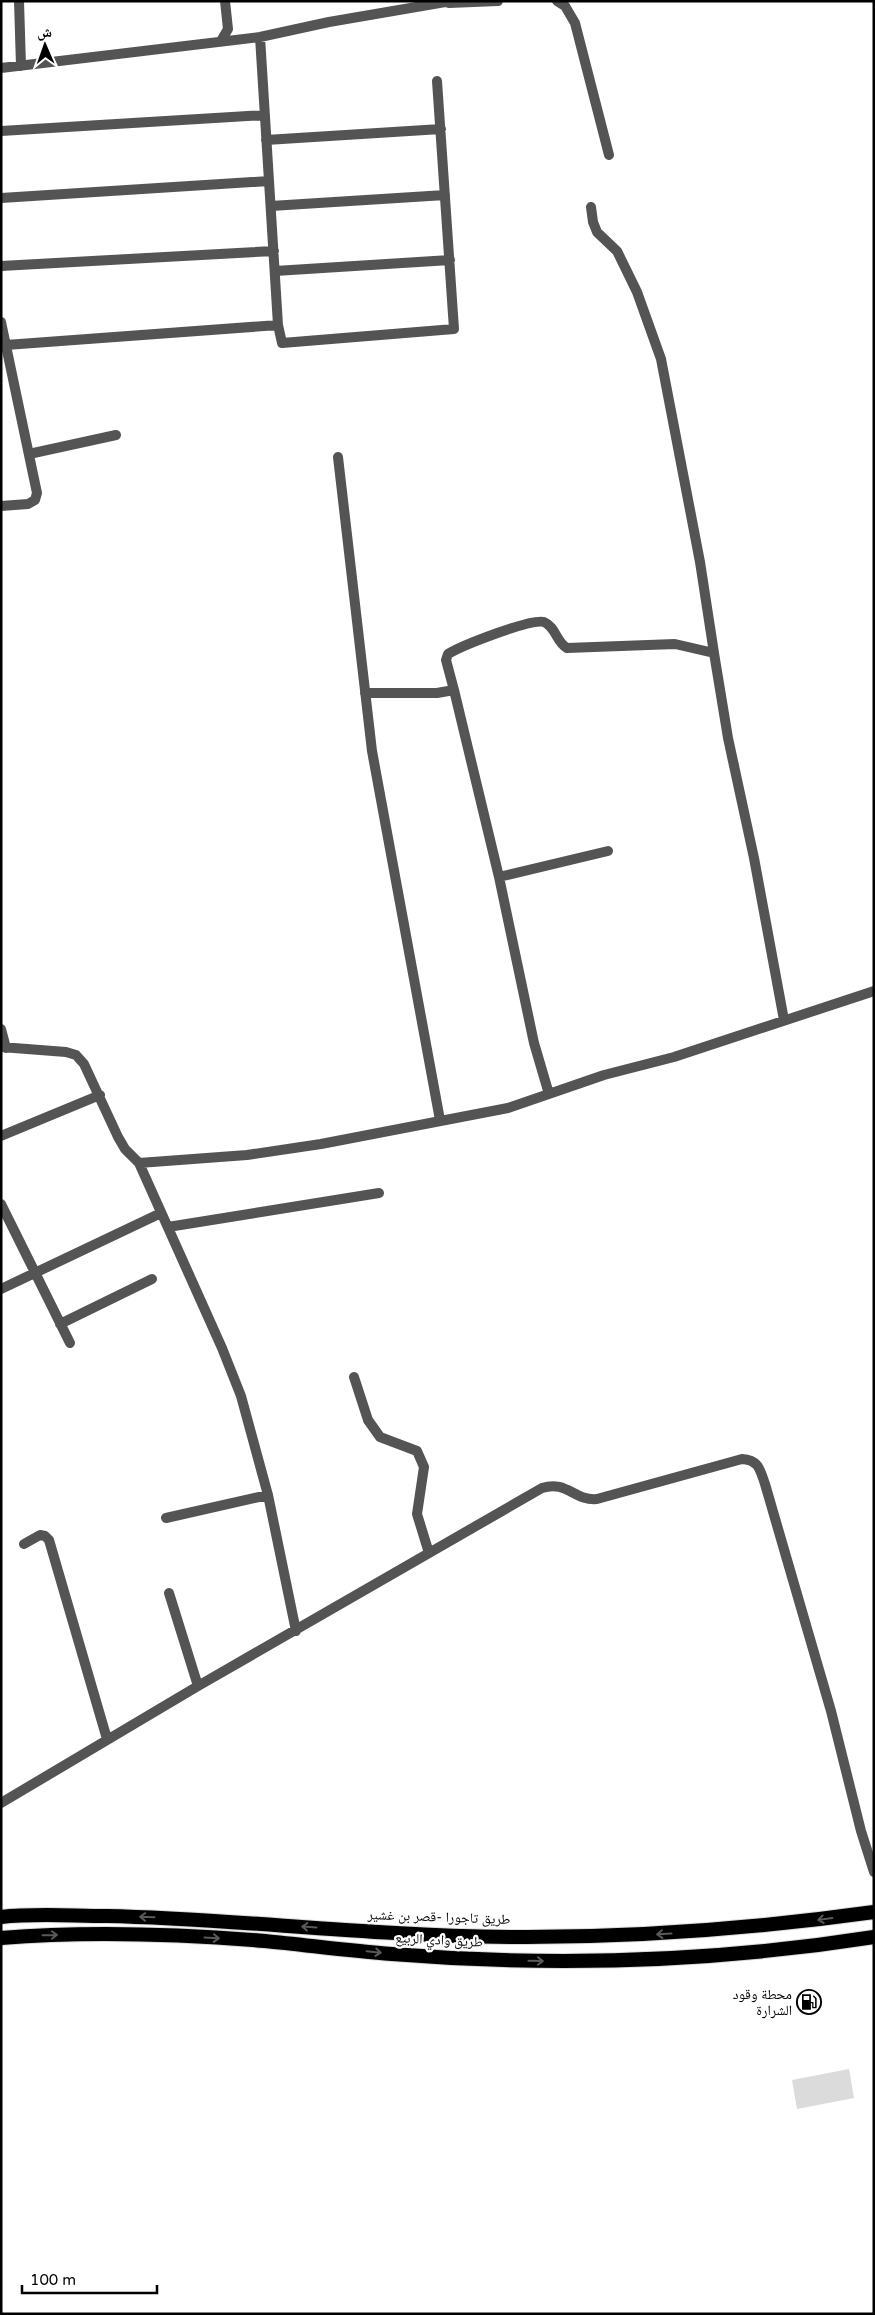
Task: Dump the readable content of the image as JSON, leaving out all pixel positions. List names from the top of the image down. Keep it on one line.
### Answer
{"streets":{"highway":["طريق تاجورا -قصر بن غشير","طريق وادي الربيع"]},"one_way":["طريق تاجورا -قصر بن غشير","طريق وادي الربيع"],"places":{"fuel station":["محطة وقود الشرارة"]},"scale_bar":"100 m","north":"top"}
